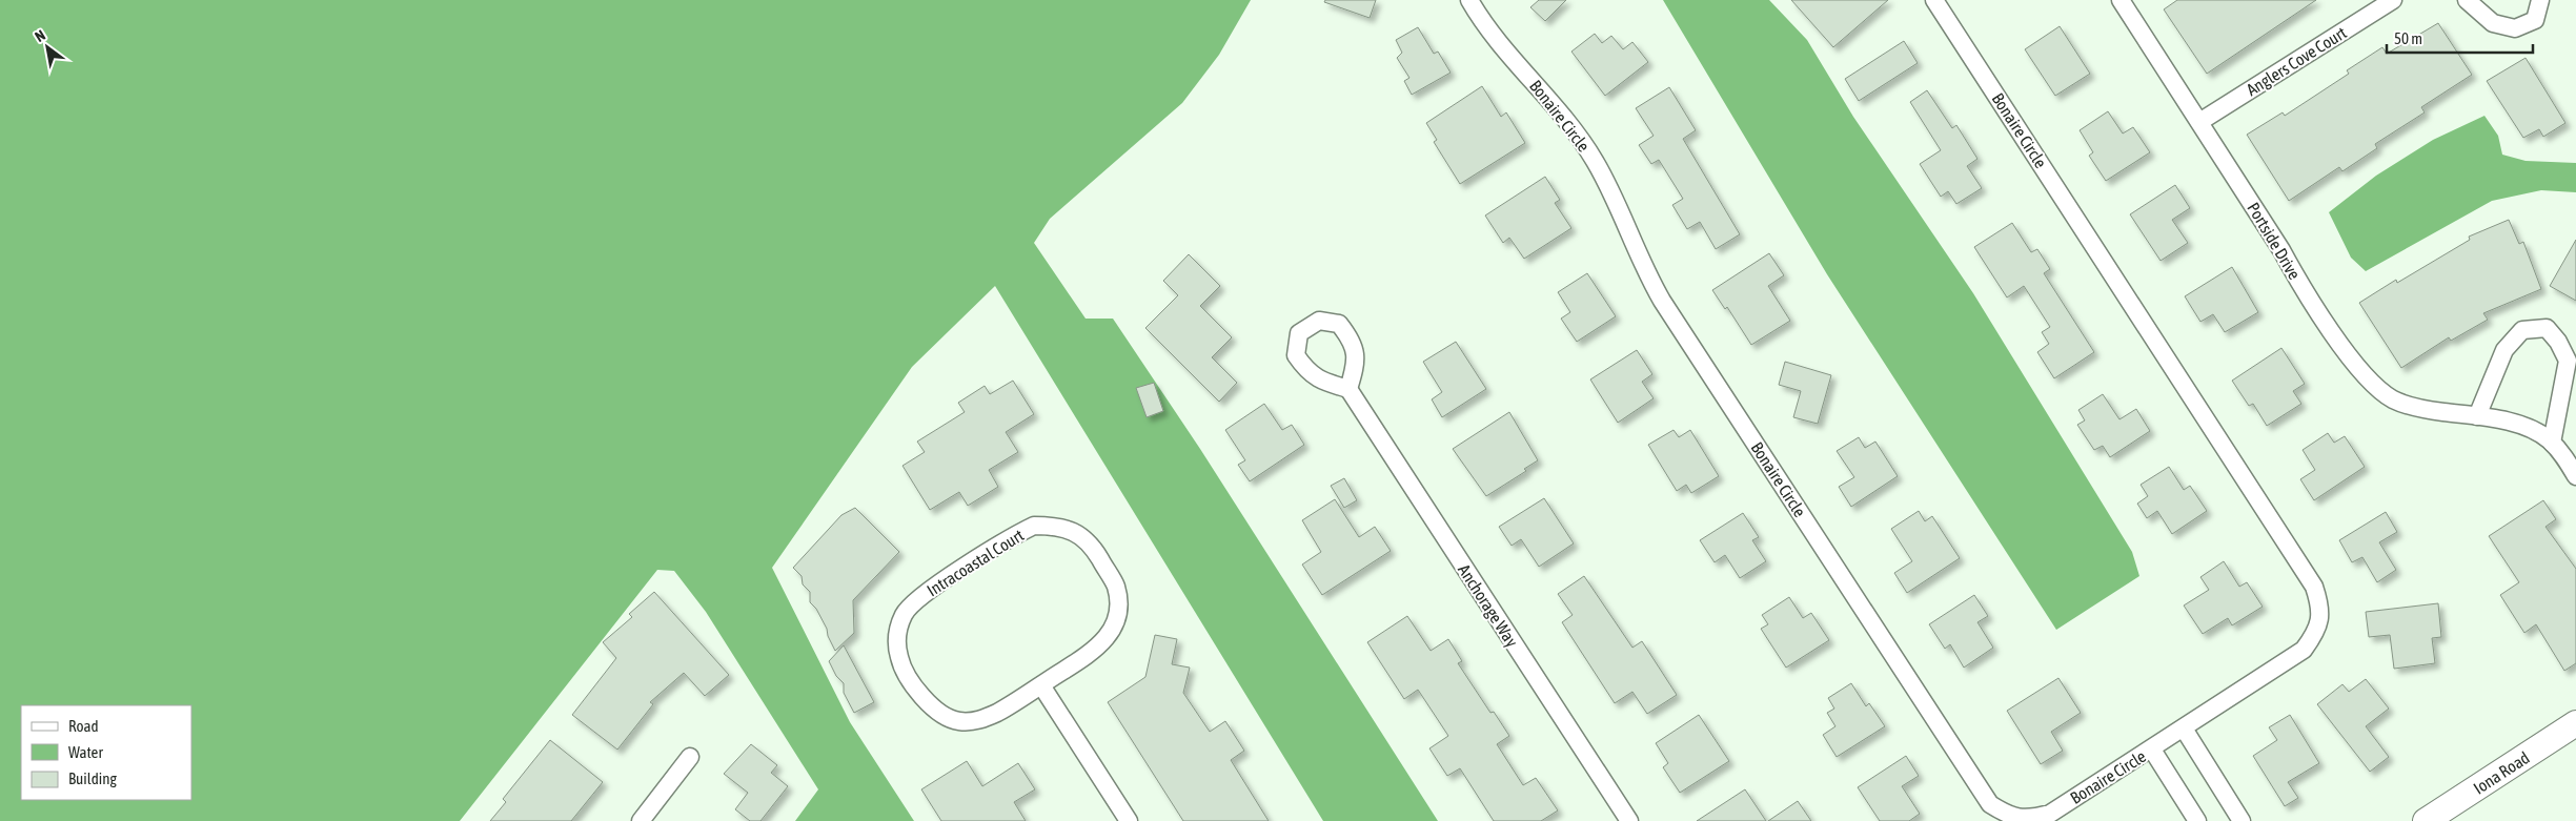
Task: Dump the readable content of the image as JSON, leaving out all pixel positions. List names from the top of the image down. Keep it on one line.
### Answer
{"streets":{"street":["Anglers Cove Court","Bonaire Circle","Portside Drive","Intracoastal Court","Anchorage Way","Iona Road"]},"crossings":[["Anglers Cove Court","Portside Drive"]],"legend":["Road","Water","Building"],"scale_bar":"50 m","north":"top left"}
